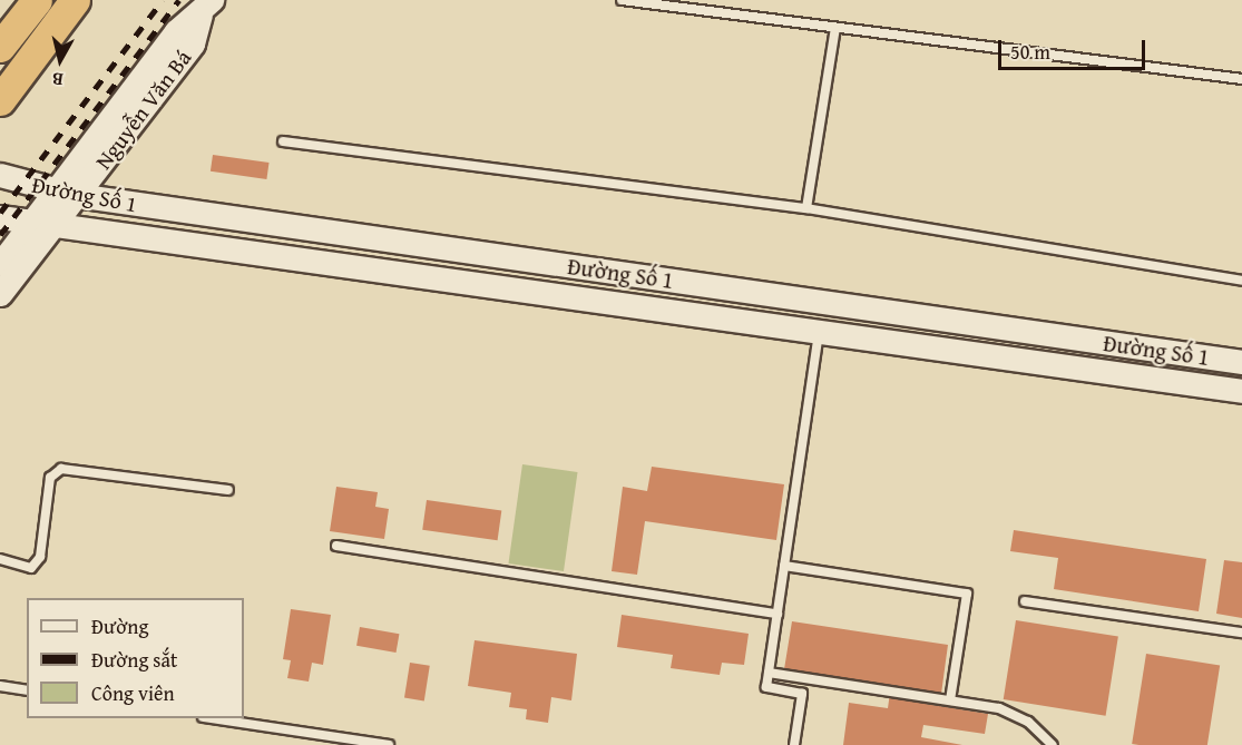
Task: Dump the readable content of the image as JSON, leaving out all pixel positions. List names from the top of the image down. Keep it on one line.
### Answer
{"streets":{"main road":["Nguyễn Văn Bá","Đường Số 1"]},"crossings":[["Nguyễn Văn Bá","Đường Số 1"]],"legend":["Đường","Đường sắt","Công viên"],"scale_bar":"50 m","north":"bottom"}
